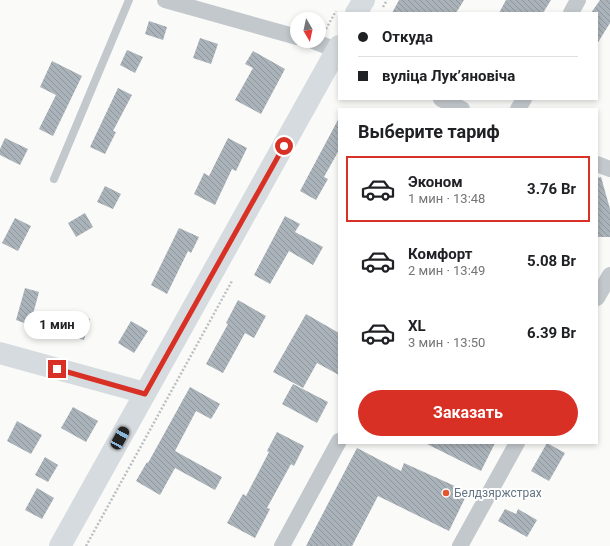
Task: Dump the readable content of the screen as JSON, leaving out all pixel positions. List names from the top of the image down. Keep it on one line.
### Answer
{"places":["Белдзяржстрах"],"north":"bottom","page":{"banner":["Откуда","вуліца Лукʼяновіча"],"heading":"Выберите тариф","list":[{"name":"Эконом","note":"1 мин · 13:48","value":"3.76 Br"},{"name":"Комфорт","note":"2 мин · 13:49","value":"5.08 Br"},{"name":"XL","note":"3 мин · 13:50","value":"6.39 Br"}],"bubble":"1 мин","buttons":"Заказать"}}
